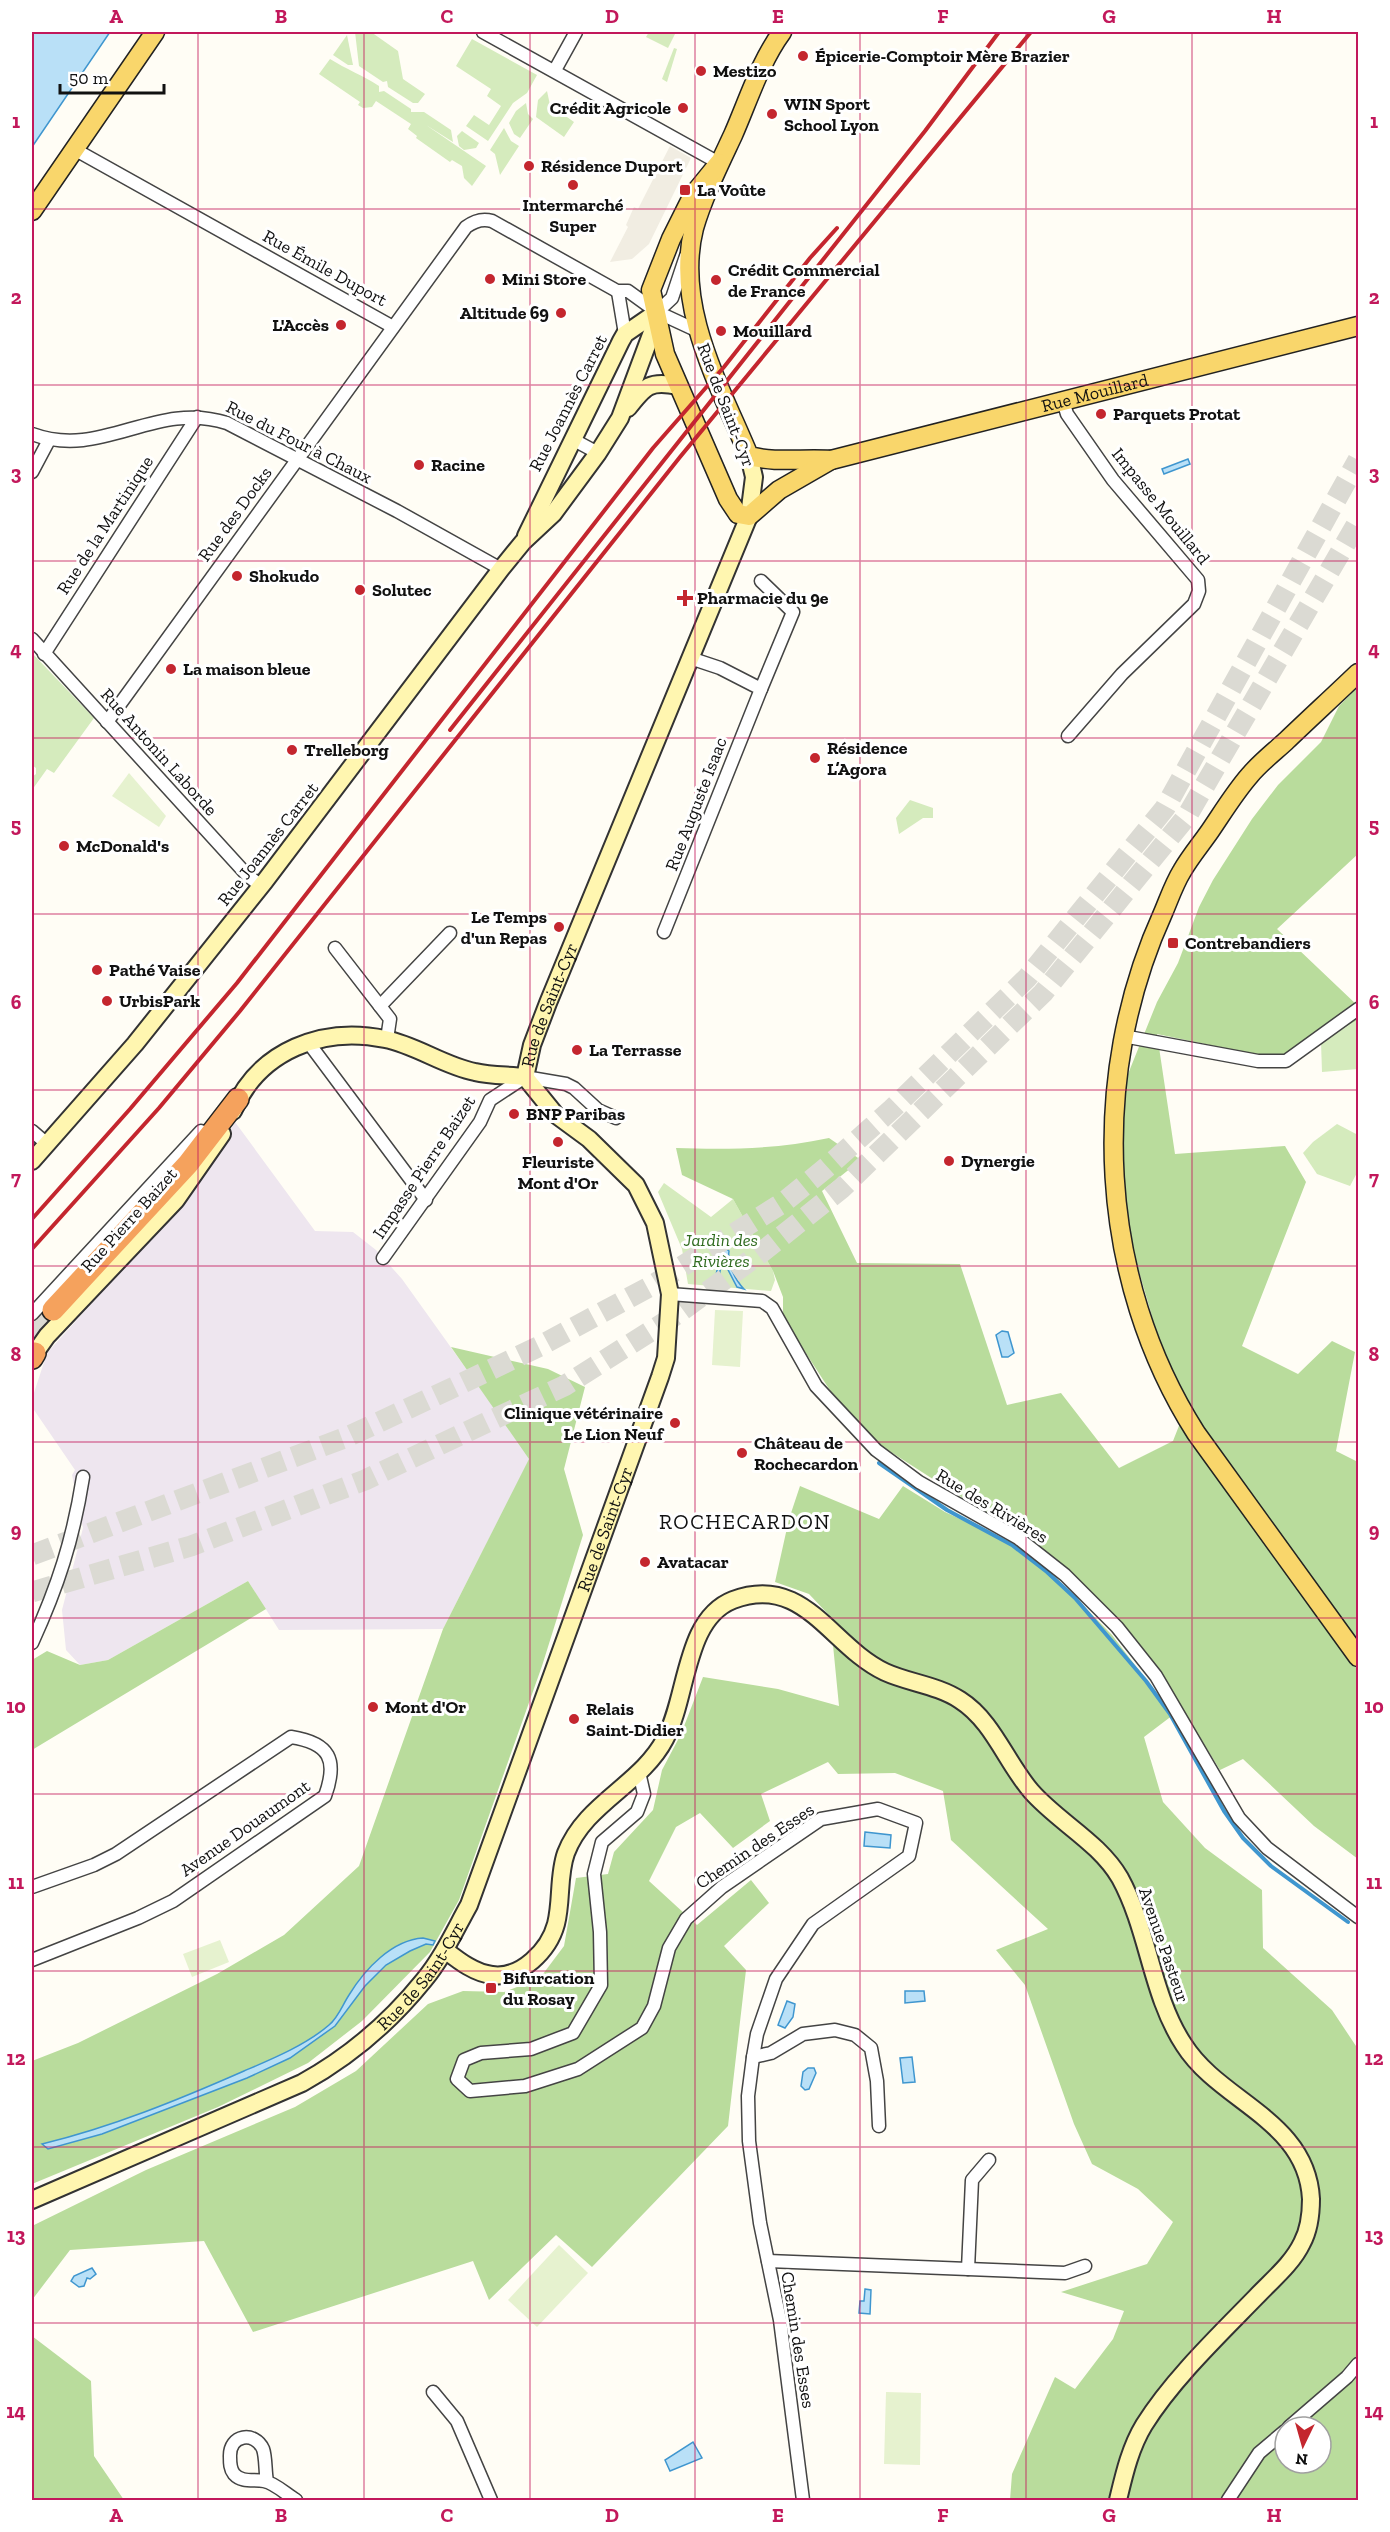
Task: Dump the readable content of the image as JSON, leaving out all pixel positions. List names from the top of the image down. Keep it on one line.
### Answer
{"streets":{"main road":["Rue Mouillard","Rue Joannès Carret","Rue de Saint-Cyr","Rue Pierre Baizet","Avenue Pasteur"],"street":["Rue Émile Duport","Rue du Four à Chaux","Impasse Mouillard","Rue des Docks","Rue de la Martinique","Rue Antonin Laborde","Rue Auguste Isaac","Impasse Pierre Baizet","Rue des Rivières","Avenue Douaumont","Chemin des Esses"]},"crossings":[["Rue Émile Duport","Rue Joannès Carret"],["Rue Émile Duport","Rue de Saint-Cyr"],["Rue Émile Duport","Rue des Docks"],["Rue Mouillard","Rue de Saint-Cyr"],["Rue Mouillard","Impasse Mouillard"],["Rue Joannès Carret","Rue de Saint-Cyr"],["Rue Joannès Carret","Rue du Four à Chaux"],["Rue Joannès Carret","Rue Antonin Laborde"],["Rue de Saint-Cyr","Impasse Pierre Baizet"],["Rue de Saint-Cyr","Rue Pierre Baizet"],["Rue de Saint-Cyr","Rue des Rivières"],["Rue de Saint-Cyr","Avenue Pasteur"],["Rue du Four à Chaux","Rue des Docks"],["Rue du Four à Chaux","Rue de la Martinique"],["Rue des Docks","Rue Antonin Laborde"],["Rue de la Martinique","Rue Antonin Laborde"],["Impasse Pierre Baizet","Rue Pierre Baizet"],["Chemin des Esses","Avenue Pasteur"]],"districts":["ROCHECARDON"],"parks":["Jardin des Rivières"],"places":{"other":["Épicerie-Comptoir Mère Brazier","Mestizo","Crédit Agricole","WIN Sport School Lyon","Résidence Duport","Intermarché Super","Mini Store","Crédit Commercial de France","Altitude 69","L'Accès","Mouillard","Parquets Protat","Racine","Shokudo","Solutec","La maison bleue","Trelleborg","Résidence L’Agora","McDonald's","Le Temps d'un Repas","Pathé Vaise","UrbisPark","La Terrasse","BNP Paribas","Fleuriste Mont d'Or","Dynergie","Clinique vétérinaire Le Lion Neuf","Château de Rochecardon","Avatacar","Mont d'Or","Relais Saint-Didier"],"transit":["La Voûte","Contrebandiers","Bifurcation du Rosay"],"health":["Pharmacie du 9e"]},"scale_bar":"50 m","north":"bottom","grid":{"columns":["A","B","C","D","E","F","G","H"],"rows":["1","2","3","4","5","6","7","8","9","10","11","12","13","14"]}}
